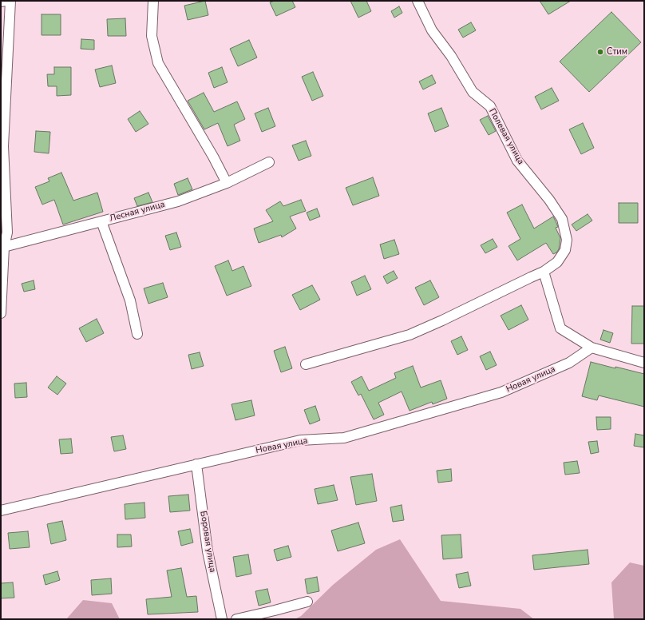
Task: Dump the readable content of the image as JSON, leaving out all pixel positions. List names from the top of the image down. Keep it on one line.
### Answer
{"streets":{"street":["Полевая улица","Лесная улица","Новая улица","Боровая улица"]},"crossings":[["Новая улица","Боровая улица"]],"places":["Стим"]}
